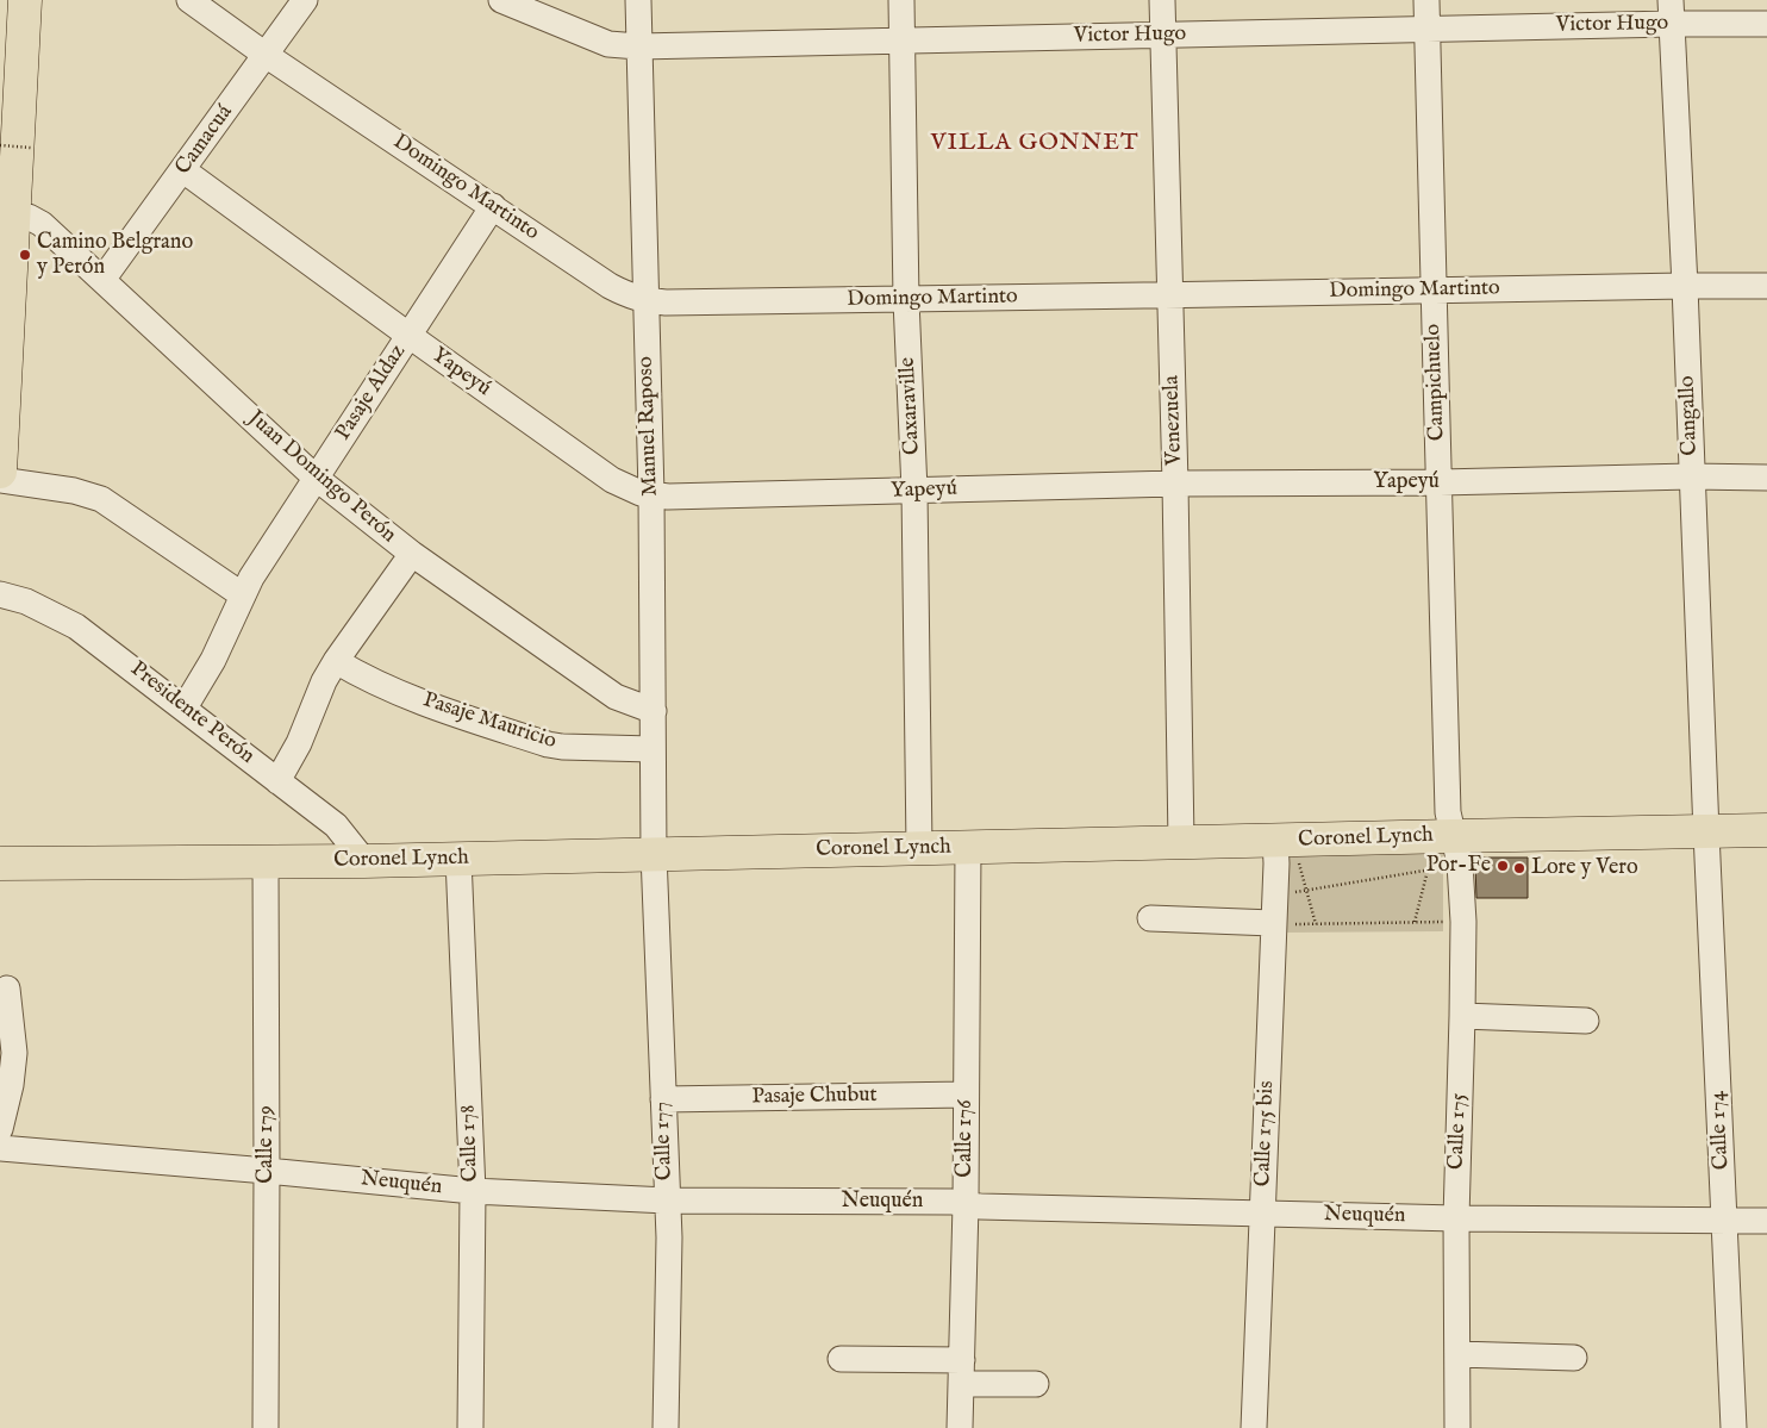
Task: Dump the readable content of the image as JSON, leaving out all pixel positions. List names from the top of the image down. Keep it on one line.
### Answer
{"streets":{"main road":["Coronel Lynch"],"street":["Victor Hugo","Camacuá","Domingo Martinto","Yapeyú","Campichuelo","Pasaje Aldaz","Caxaraville","Cangallo","Venezuela","Manuel Raposo","Juan Domingo Perón","Presidente Perón","Pasaje Mauricio","Pasaje Chubut","Calle 174","Calle 175","Calle 175 bis","Calle 176","Calle 177","Calle 178","Calle 179","Neuquén"]},"crossings":[["Victor Hugo","Campichuelo"],["Victor Hugo","Caxaraville"],["Victor Hugo","Cangallo"],["Victor Hugo","Venezuela"],["Victor Hugo","Manuel Raposo"],["Camacuá","Domingo Martinto"],["Camacuá","Yapeyú"],["Camacuá","Juan Domingo Perón"],["Domingo Martinto","Campichuelo"],["Domingo Martinto","Pasaje Aldaz"],["Domingo Martinto","Caxaraville"],["Domingo Martinto","Cangallo"],["Domingo Martinto","Venezuela"],["Domingo Martinto","Manuel Raposo"],["Yapeyú","Campichuelo"],["Yapeyú","Pasaje Aldaz"],["Yapeyú","Caxaraville"],["Yapeyú","Cangallo"],["Yapeyú","Venezuela"],["Yapeyú","Manuel Raposo"],["Campichuelo","Coronel Lynch"],["Campichuelo","Calle 175"],["Pasaje Aldaz","Juan Domingo Perón"],["Pasaje Aldaz","Presidente Perón"],["Caxaraville","Coronel Lynch"],["Cangallo","Coronel Lynch"],["Cangallo","Calle 174"],["Venezuela","Coronel Lynch"],["Manuel Raposo","Juan Domingo Perón"],["Manuel Raposo","Pasaje Mauricio"],["Manuel Raposo","Coronel Lynch"],["Manuel Raposo","Calle 177"],["Presidente Perón","Coronel Lynch"],["Coronel Lynch","Calle 174"],["Coronel Lynch","Calle 175"],["Coronel Lynch","Calle 175 bis"],["Coronel Lynch","Calle 176"],["Coronel Lynch","Calle 177"],["Coronel Lynch","Calle 178"],["Coronel Lynch","Calle 179"],["Pasaje Chubut","Calle 176"],["Pasaje Chubut","Calle 177"],["Calle 174","Neuquén"],["Calle 175","Neuquén"],["Calle 175 bis","Neuquén"],["Calle 176","Neuquén"],["Calle 177","Neuquén"],["Calle 178","Neuquén"],["Calle 179","Neuquén"]],"districts":["VILLA GONNET"],"places":["Camino Belgrano y Perón","Por-Fe","Lore y Vero"]}
